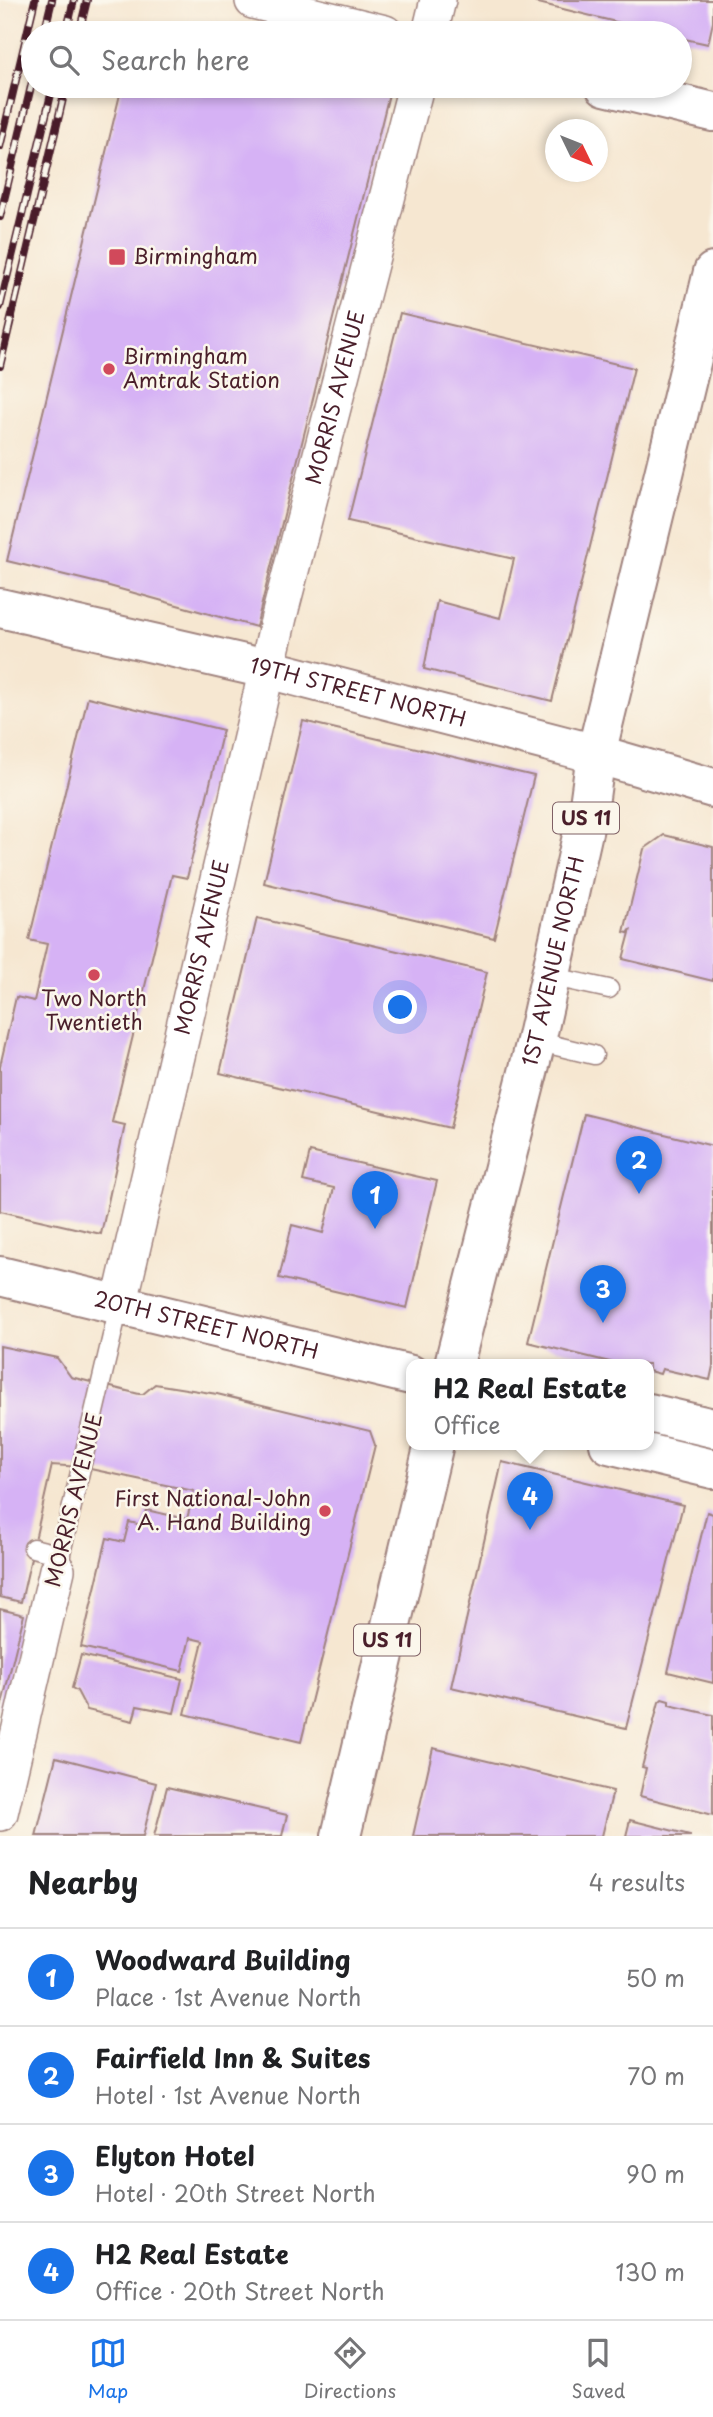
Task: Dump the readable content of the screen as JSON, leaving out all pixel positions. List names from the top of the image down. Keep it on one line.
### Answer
{"streets":{"main road":["19TH STREET NORTH","US 11","1ST AVENUE NORTH","20TH STREET NORTH"],"street":["MORRIS AVENUE"]},"crossings":[["MORRIS AVENUE","19TH STREET NORTH"],["MORRIS AVENUE","20TH STREET NORTH"],["19TH STREET NORTH","1ST AVENUE NORTH"]],"places":{"transit":["Birmingham"],"other":["Birmingham Amtrak Station","Two North Twentieth","First National-John A. Hand Building"]},"north":"bottom right","page":{"search":"Search here","pins":["2","1","3","4"],"popup":["H2 Real Estate","Office"],"heading":["Nearby","4 results"],"list":[{"mark":"1","name":"Woodward Building","note":"Place · 1st Avenue North","value":"50 m"},{"mark":"2","name":"Fairfield Inn & Suites","note":"Hotel · 1st Avenue North","value":"70 m"},{"mark":"3","name":"Elyton Hotel","note":"Hotel · 20th Street North","value":"90 m"},{"mark":"4","name":"H2 Real Estate","note":"Office · 20th Street North","value":"130 m"}],"nav":["Map","Directions","Saved"]}}
